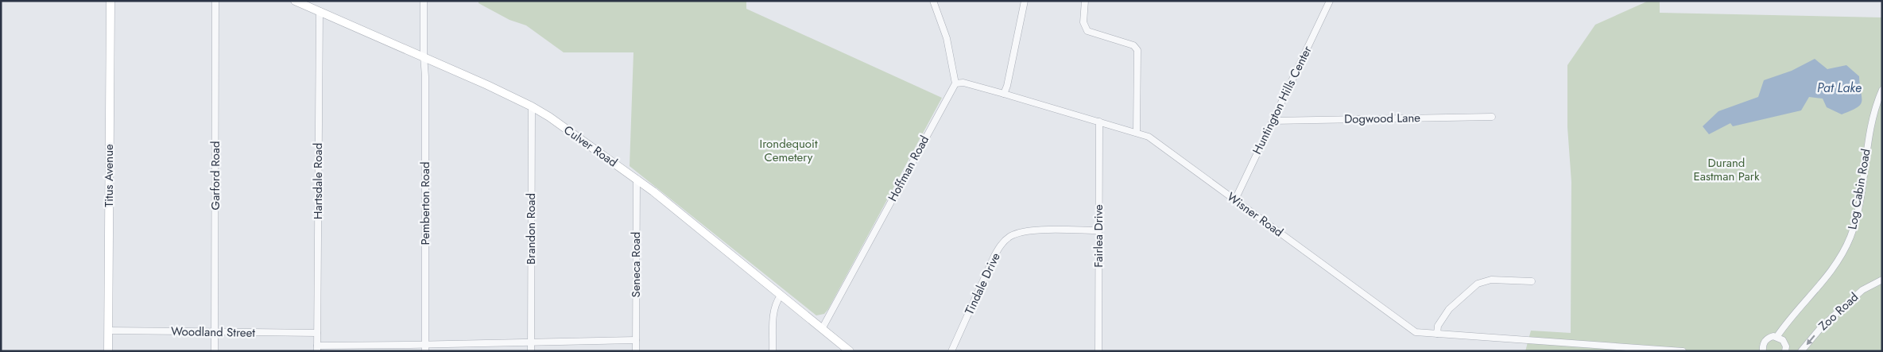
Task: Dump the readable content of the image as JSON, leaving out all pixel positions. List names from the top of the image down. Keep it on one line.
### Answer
{"streets":{"main road":["Culver Road","Titus Avenue"],"street":["Huntington Hills Center","Dogwood Lane","Hoffman Road","Garford Road","Hartsdale Road","Log Cabin Road","Pemberton Road","Wisner Road","Brandon Road","Fairlea Drive","Seneca Road","Tindale Drive","Zoo Road","Woodland Street"]},"crossings":[["Huntington Hills Center","Dogwood Lane"],["Huntington Hills Center","Wisner Road"],["Culver Road","Hoffman Road"],["Culver Road","Hartsdale Road"],["Culver Road","Pemberton Road"],["Culver Road","Brandon Road"],["Culver Road","Seneca Road"],["Hoffman Road","Wisner Road"],["Titus Avenue","Woodland Street"],["Garford Road","Woodland Street"],["Hartsdale Road","Woodland Street"],["Wisner Road","Fairlea Drive"],["Fairlea Drive","Tindale Drive"]],"one_way":["Zoo Road"],"water":["Pat Lake"],"parks":["Irondequoit Cemetery","Durand Eastman Park"]}
